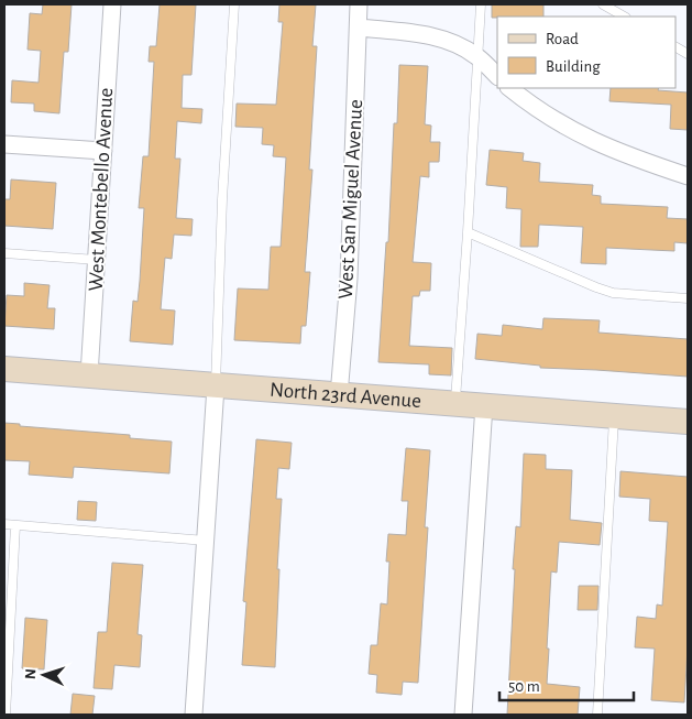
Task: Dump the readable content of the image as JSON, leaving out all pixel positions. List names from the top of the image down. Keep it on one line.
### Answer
{"streets":{"street":["West Montebello Avenue","West San Miguel Avenue","North 23rd Avenue"]},"crossings":[["West Montebello Avenue","North 23rd Avenue"],["West San Miguel Avenue","North 23rd Avenue"]],"legend":["Road","Building"],"scale_bar":"50 m","north":"left"}
